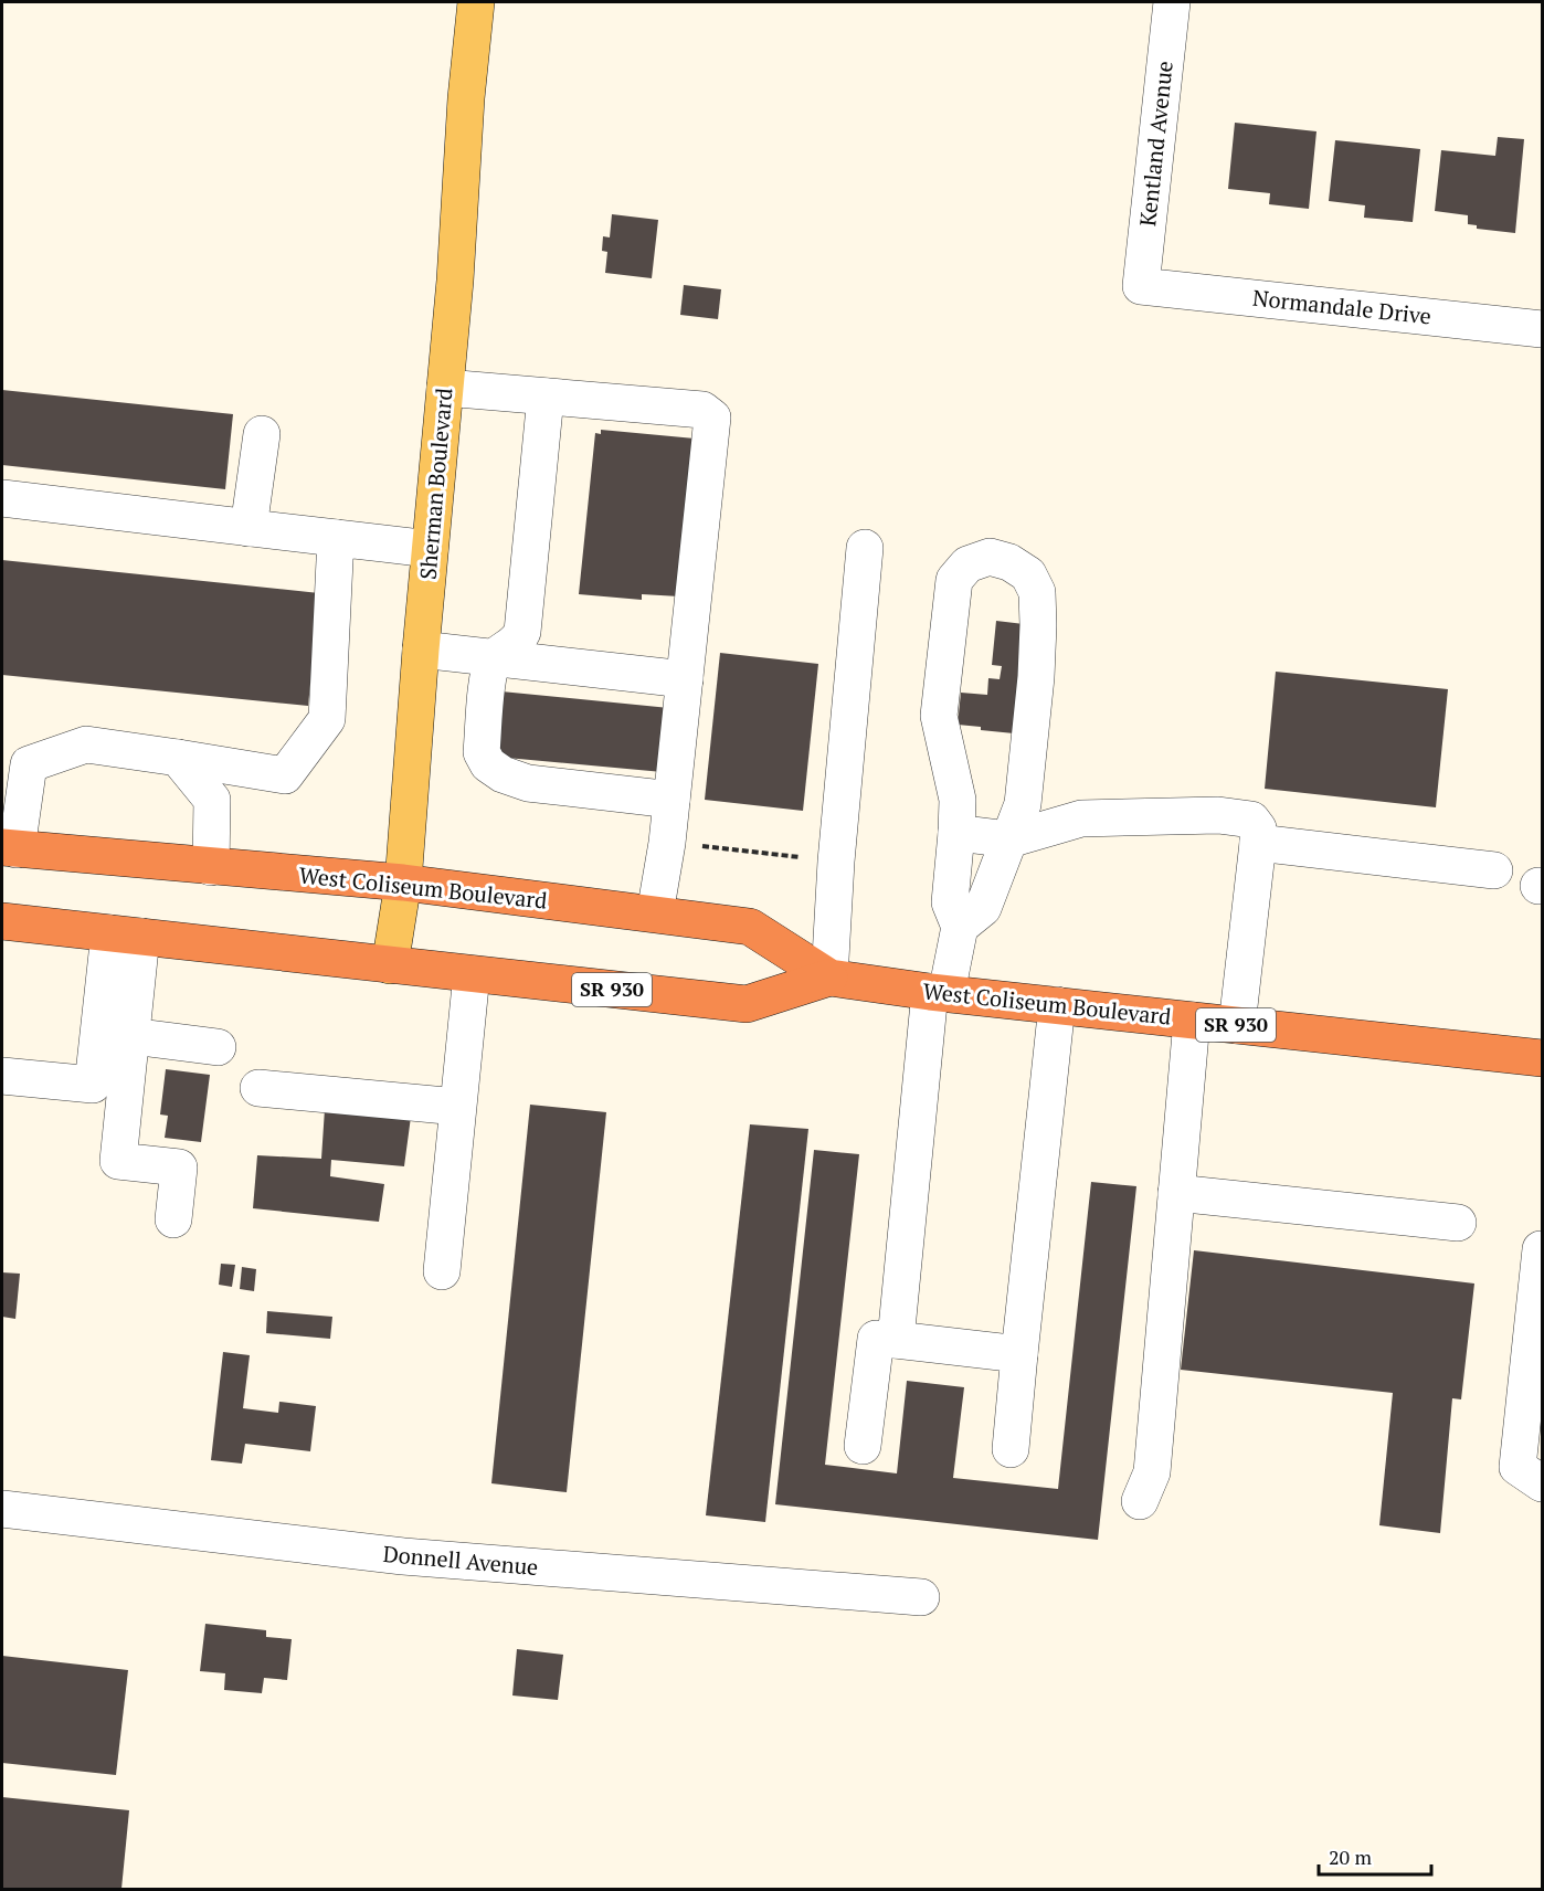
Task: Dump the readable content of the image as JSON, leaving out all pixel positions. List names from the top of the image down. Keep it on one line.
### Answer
{"streets":{"highway":["West Coliseum Boulevard","SR 930"],"main road":["Sherman Boulevard"],"street":["Kentland Avenue","Normandale Drive","Donnell Avenue"]},"crossings":[["Kentland Avenue","Normandale Drive"],["Sherman Boulevard","West Coliseum Boulevard"]],"scale_bar":"20 m"}
